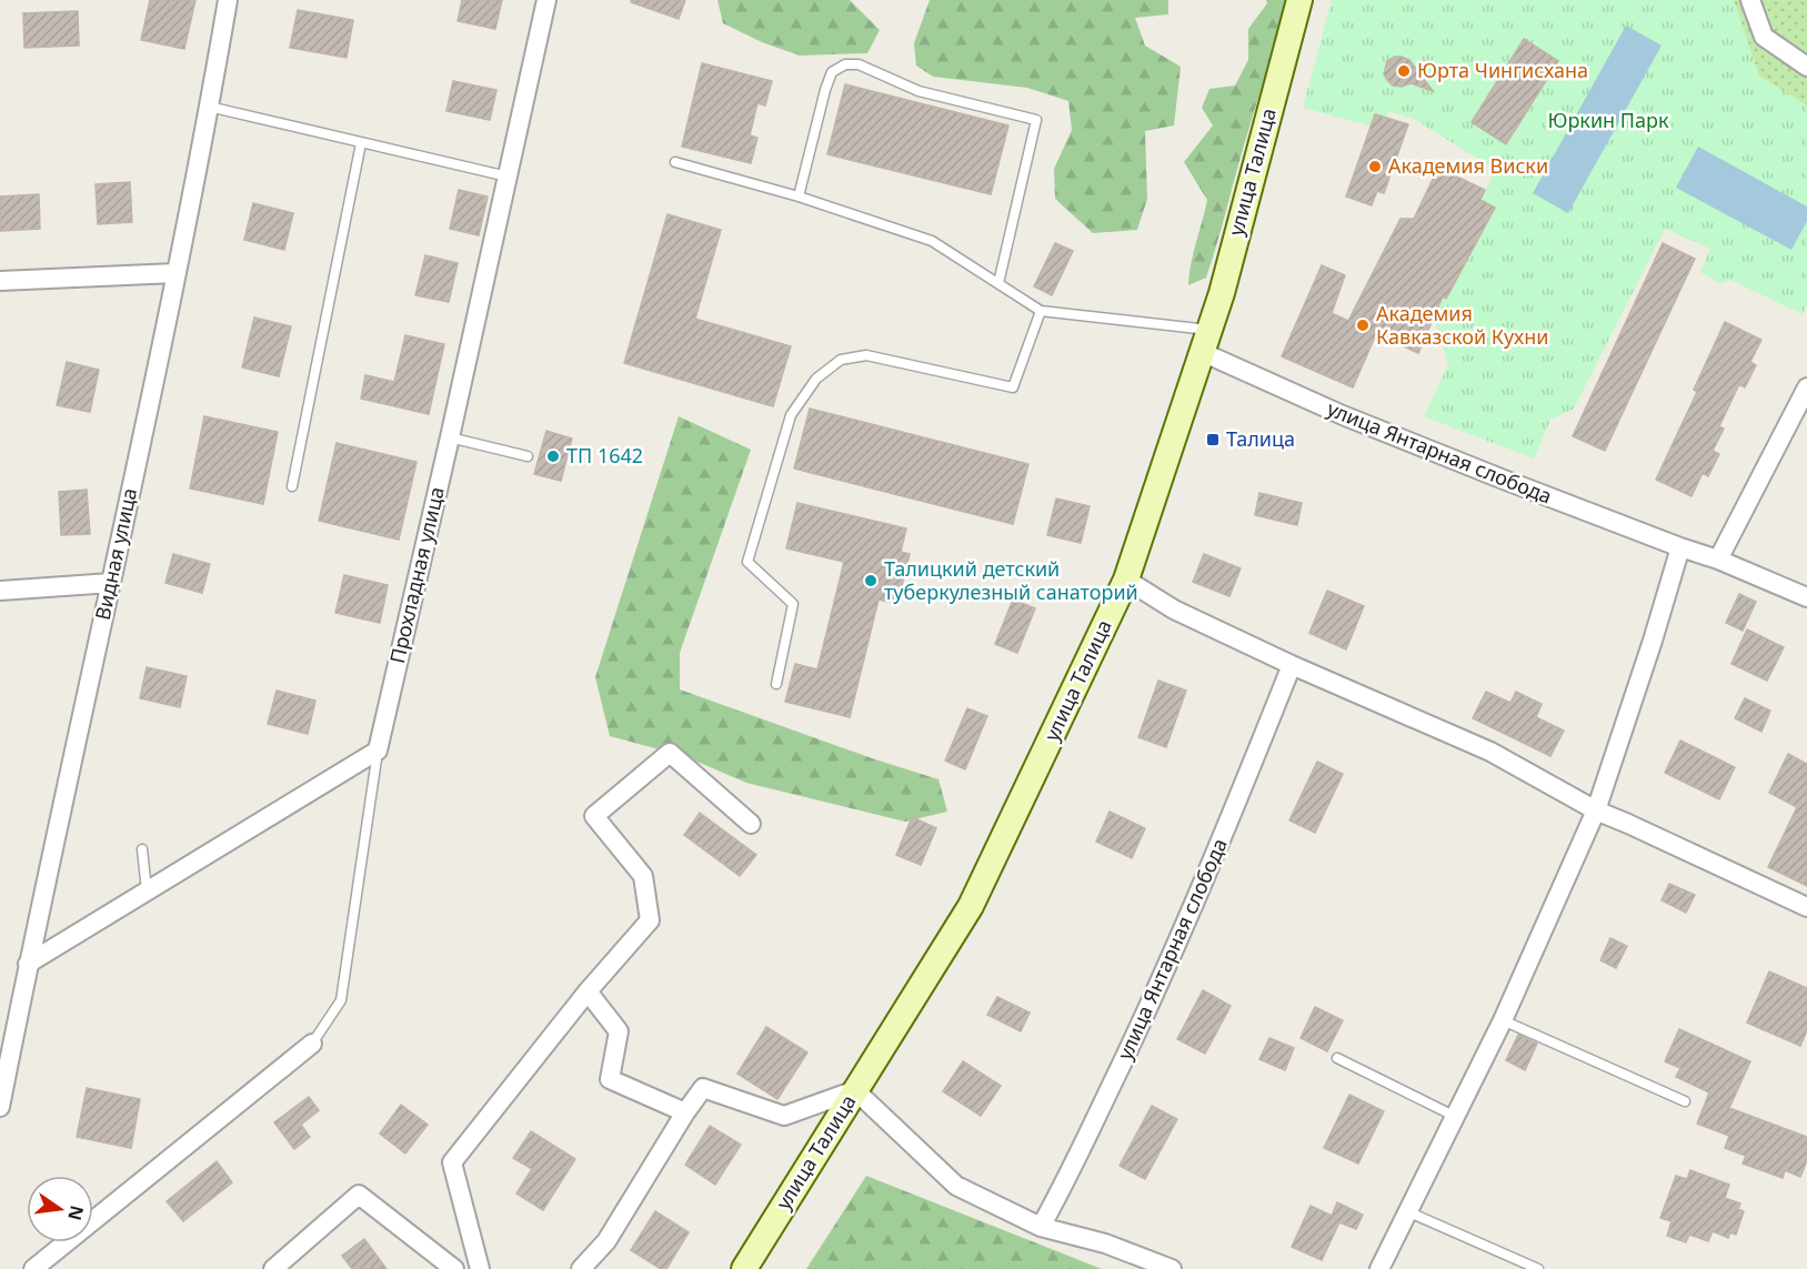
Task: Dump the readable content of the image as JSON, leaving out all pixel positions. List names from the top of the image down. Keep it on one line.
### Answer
{"streets":{"street":["улица Талица","улица Янтарная слобода","Видная улица","Прохладная улица"]},"crossings":[["улица Талица","улица Янтарная слобода"]],"parks":["Юркин Парк"],"places":{"other":["Юрта Чингисхана","Академия Виски","Академия Кавказской Кухни","ТП 1642","Талицкий детский туберкулезный санаторий"],"transit":["Талица"]},"north":"right"}
